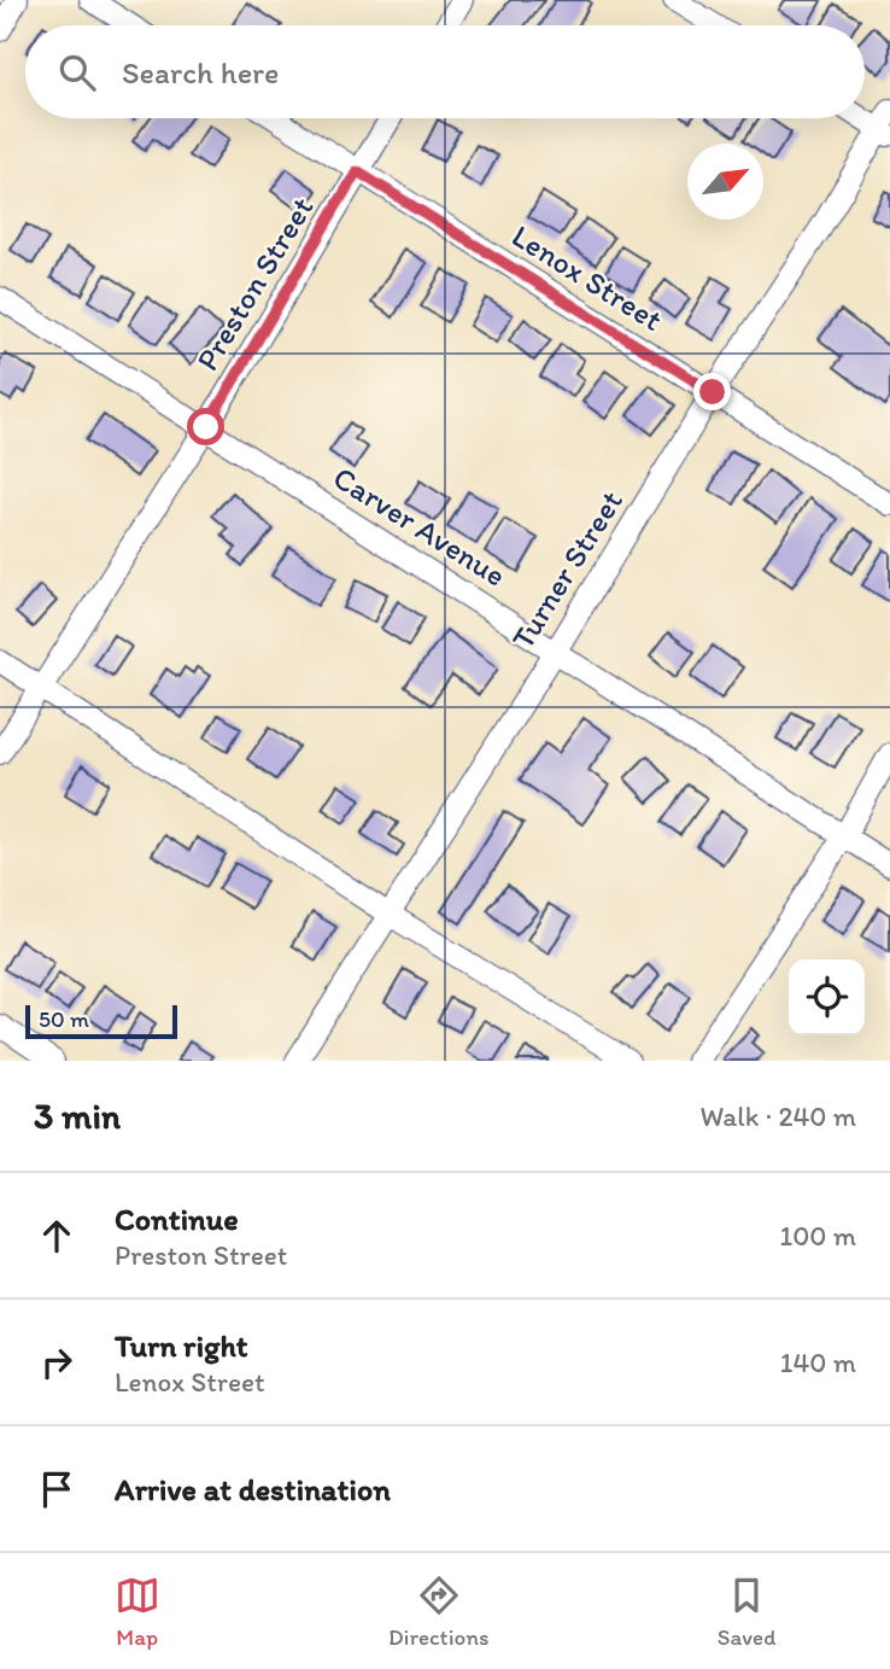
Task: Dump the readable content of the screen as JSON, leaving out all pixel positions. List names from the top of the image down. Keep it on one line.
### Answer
{"streets":{"street":["Lenox Street","Preston Street","Carver Avenue","Turner Street"]},"crossings":[["Lenox Street","Preston Street"],["Lenox Street","Turner Street"],["Preston Street","Carver Avenue"],["Carver Avenue","Turner Street"]],"scale_bar":"50 m","north":"top right","page":{"search":"Search here","scale":"50 m","heading":["3 min","Walk · 240 m"],"list":[["Continue","Preston Street","100 m"],["Turn right","Lenox Street","140 m"],"Arrive at destination"],"nav":["Map","Directions","Saved"]}}
